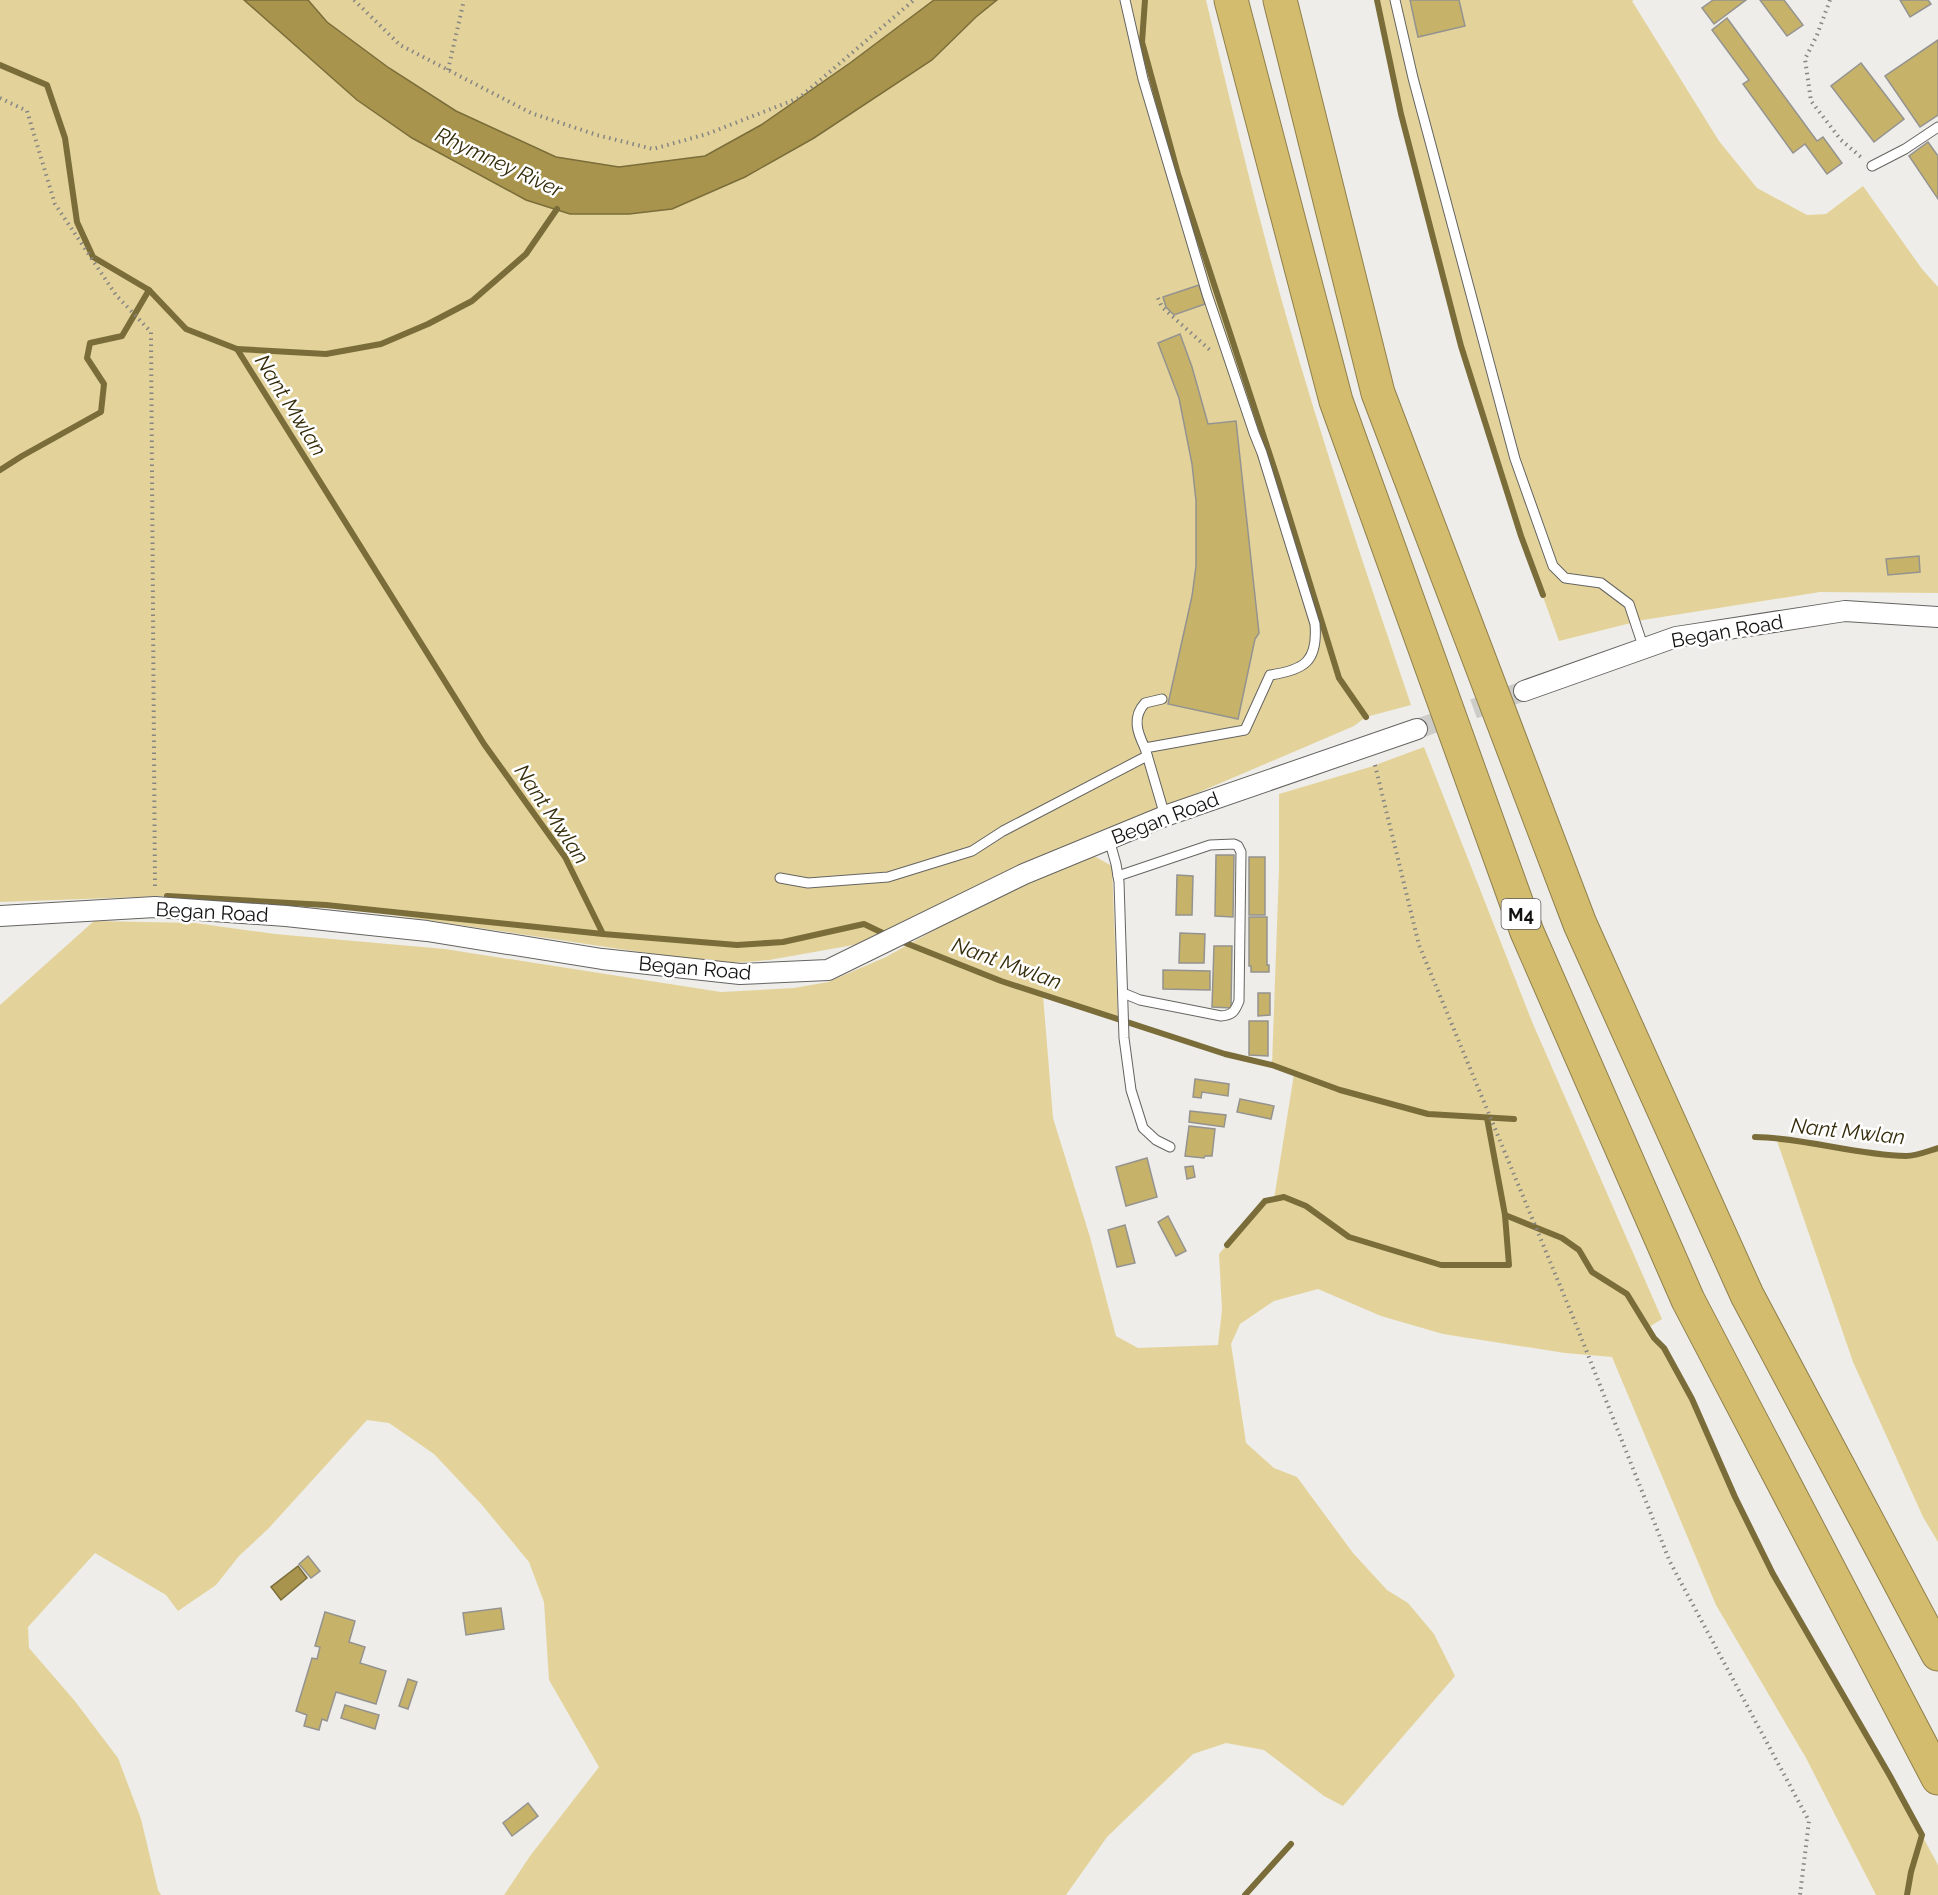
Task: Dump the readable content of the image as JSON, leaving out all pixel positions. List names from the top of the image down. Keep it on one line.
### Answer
{"streets":{"highway":["M4"],"street":["Began Road"]},"water":["Rhymney River","Nant Mwlan"]}
